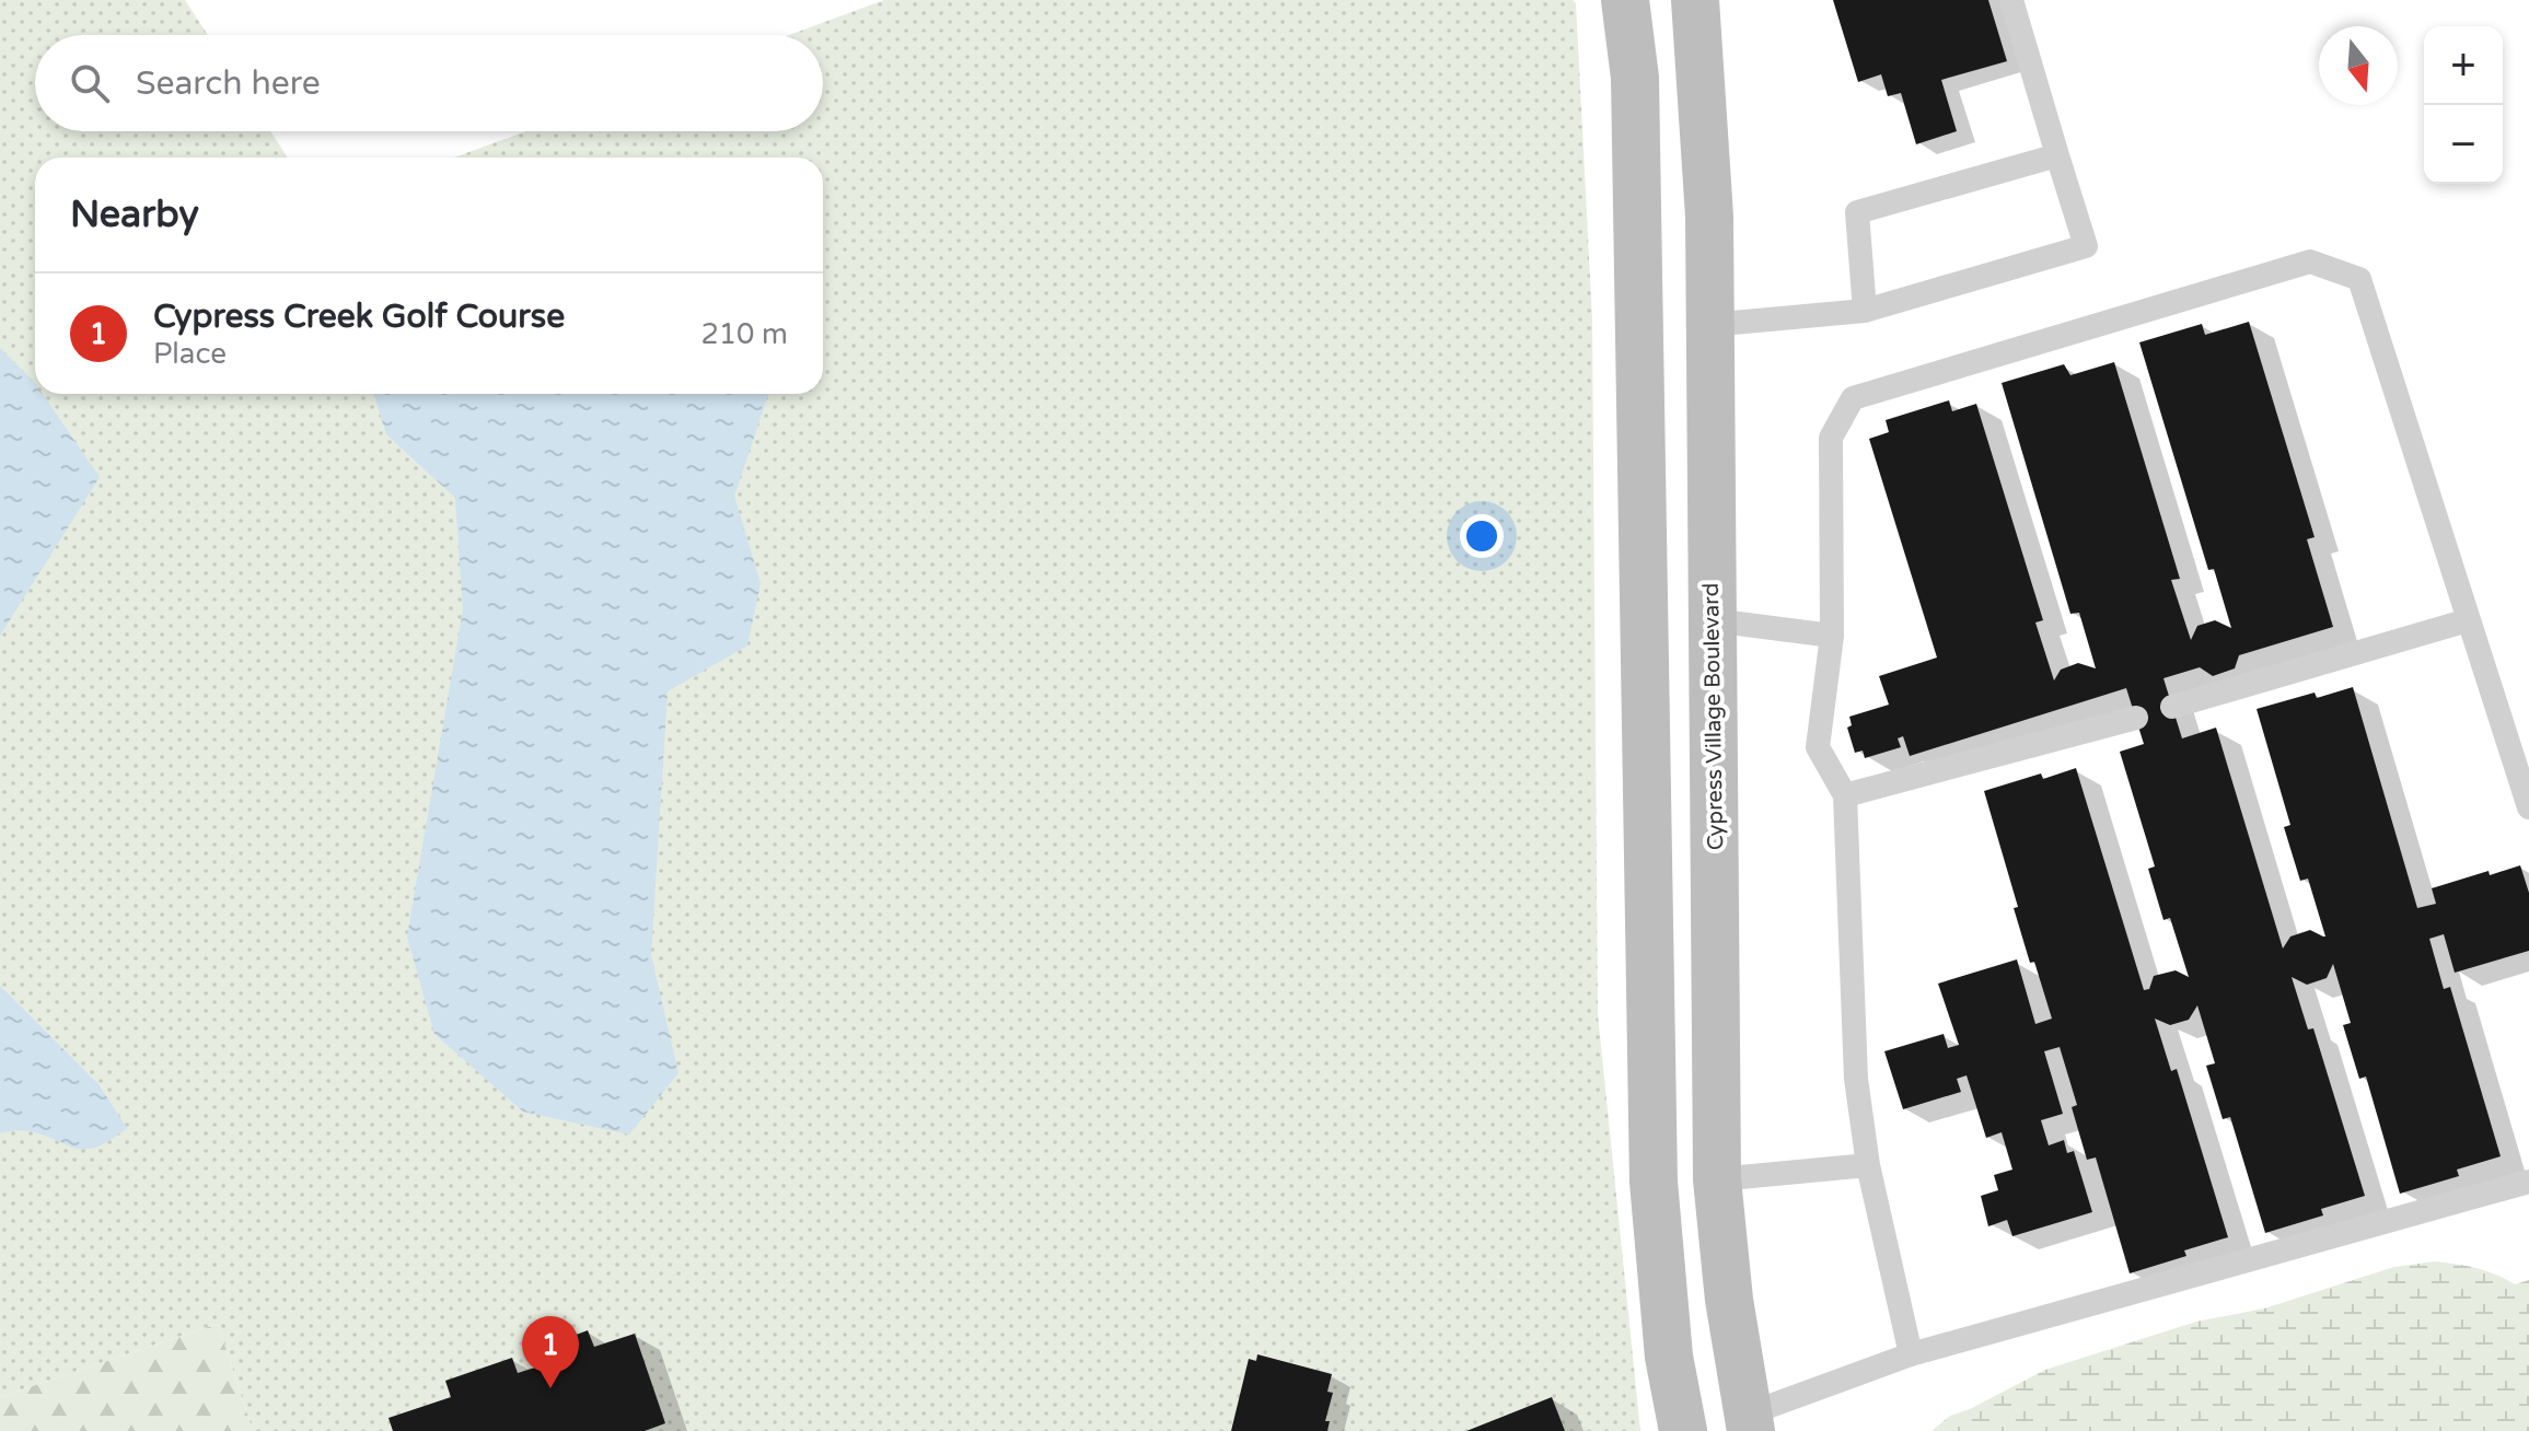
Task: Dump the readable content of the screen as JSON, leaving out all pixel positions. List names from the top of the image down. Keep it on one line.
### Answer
{"streets":{"street":["Cypress Village Boulevard"]},"north":"bottom","page":{"map_buttons":["+","−"],"search":"Search here","heading":"Nearby","list":[{"mark":"1","name":"Cypress Creek Golf Course","note":"Place","value":"210 m"}],"pins":"1"}}
